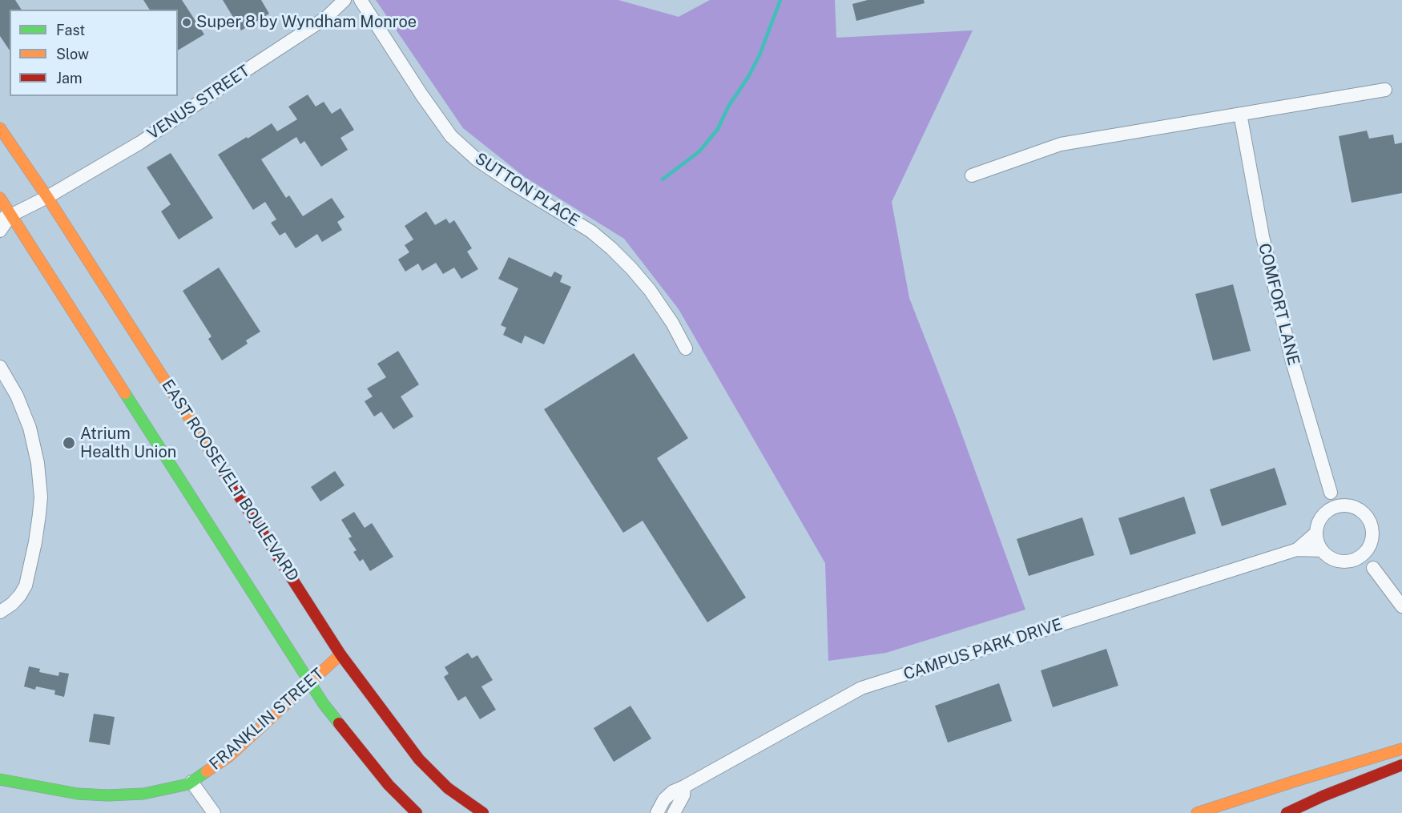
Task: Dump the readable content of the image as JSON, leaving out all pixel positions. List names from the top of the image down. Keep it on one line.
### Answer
{"streets":{"main road":["EAST ROOSEVELT BOULEVARD","FRANKLIN STREET"],"street":["VENUS STREET","SUTTON PLACE","COMFORT LANE","CAMPUS PARK DRIVE"]},"crossings":[["VENUS STREET","EAST ROOSEVELT BOULEVARD"],["COMFORT LANE","CAMPUS PARK DRIVE"],["EAST ROOSEVELT BOULEVARD","FRANKLIN STREET"]],"places":["Super 8 by Wyndham Monroe","Atrium Health Union"],"legend":["Fast","Slow","Jam"]}
